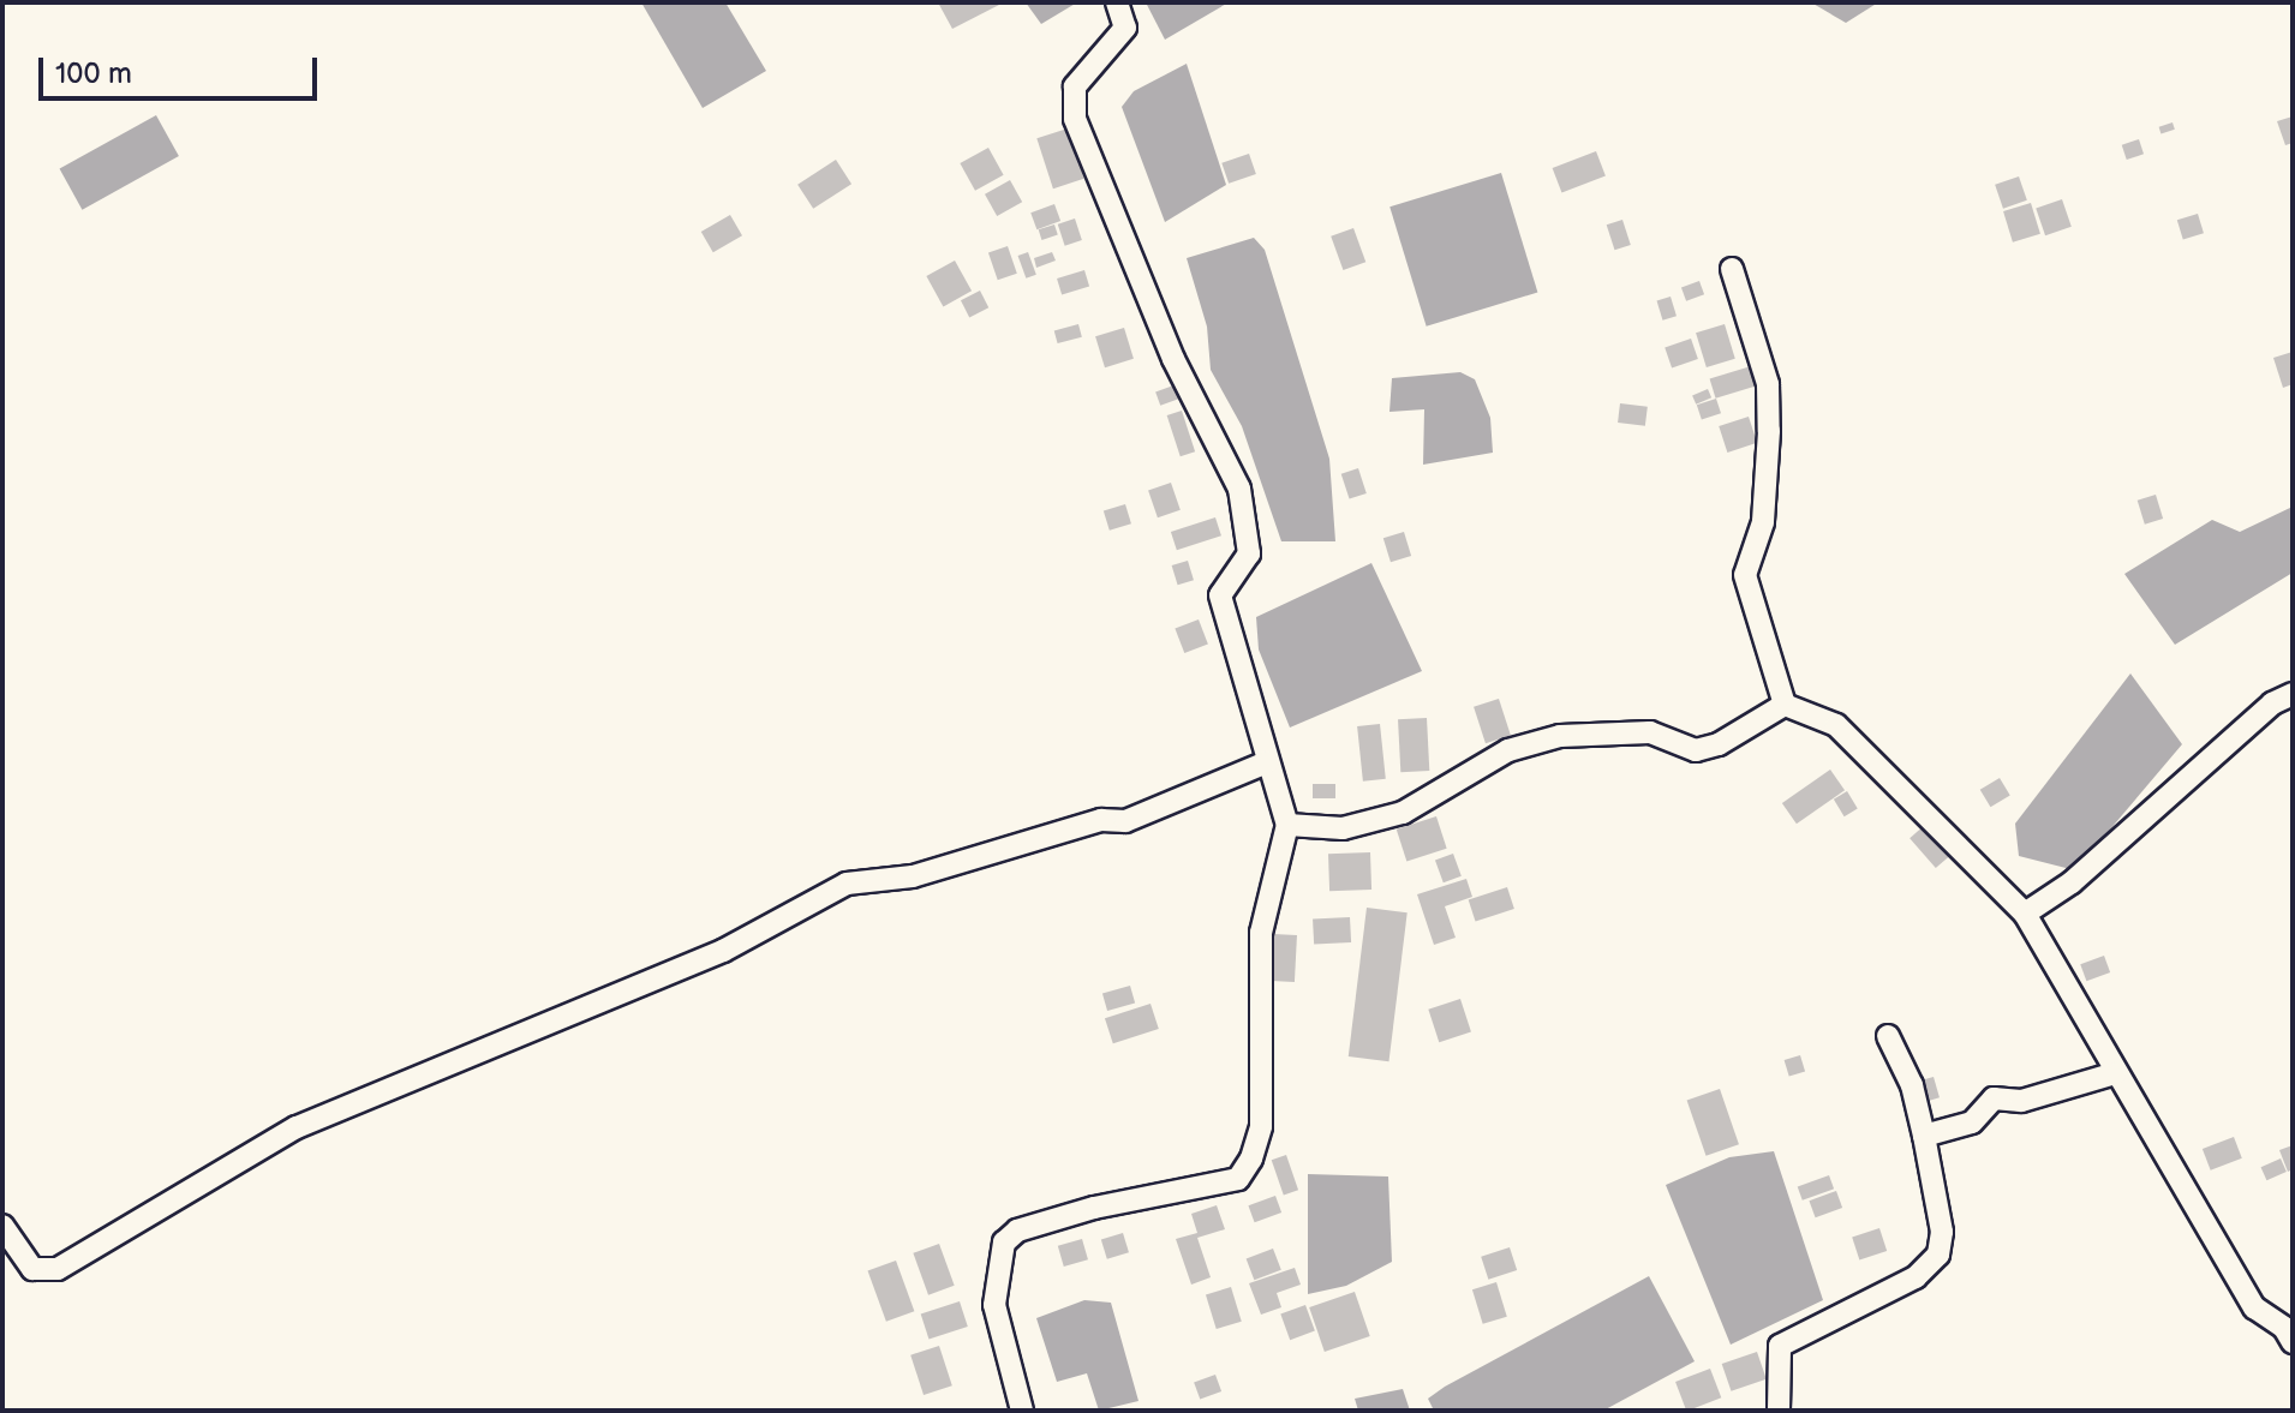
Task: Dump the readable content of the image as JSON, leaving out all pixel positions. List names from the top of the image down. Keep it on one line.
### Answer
{"scale_bar":"100 m"}
